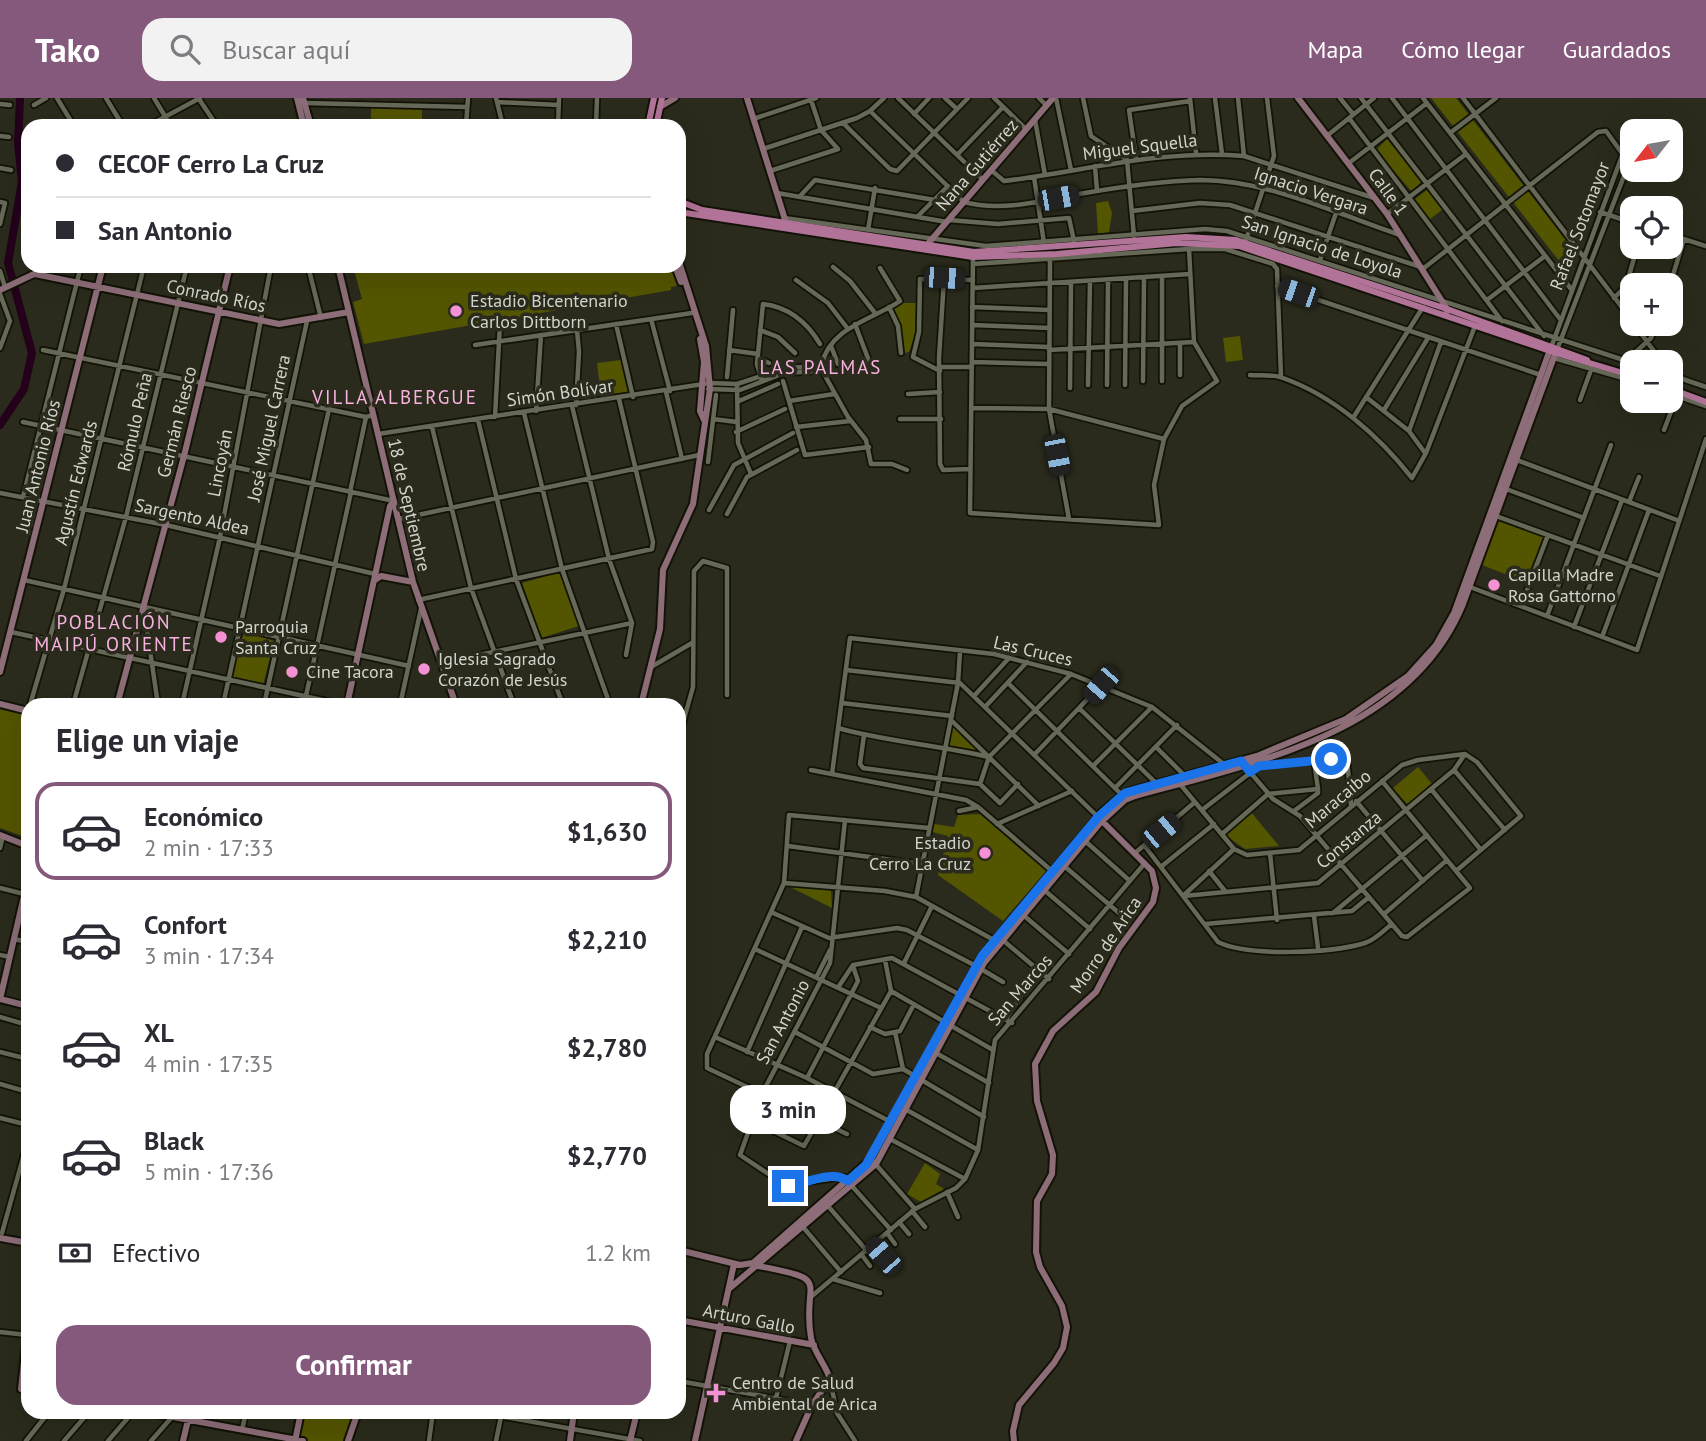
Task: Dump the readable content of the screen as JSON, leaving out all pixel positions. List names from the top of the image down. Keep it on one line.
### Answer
{"streets":{"main road":["Nana Gutiérrez","Calle 1","Rafael Sotomayor","San Ignacio de Loyola","Conrado Ríos","Germán Riesco","Juan Antonio Ríos","18 de Septiembre","Sargento Aldea","Morro de Arica","Arturo Gallo"],"street":["Miguel Squella","Ignacio Vergara","Simón Bolívar","Rómulo Peña","José Miguel Carrera","Lincoyán","Agustín Edwards","Las Cruces","Maracaibo","Constanza","San Marcos","San Antonio"]},"crossings":[["Miguel Squella","Nana Gutiérrez"],["Miguel Squella","Calle 1"],["Nana Gutiérrez","Ignacio Vergara"],["Nana Gutiérrez","San Ignacio de Loyola"],["Ignacio Vergara","Calle 1"],["Calle 1","San Ignacio de Loyola"],["Rafael Sotomayor","San Ignacio de Loyola"],["Rafael Sotomayor","Las Cruces"],["Rafael Sotomayor","Morro de Arica"],["Rafael Sotomayor","San Antonio"],["Conrado Ríos","Rómulo Peña"],["Conrado Ríos","Germán Riesco"],["Conrado Ríos","José Miguel Carrera"],["Conrado Ríos","Lincoyán"],["Conrado Ríos","Juan Antonio Ríos"],["Conrado Ríos","Agustín Edwards"],["Conrado Ríos","18 de Septiembre"],["Simón Bolívar","18 de Septiembre"],["Rómulo Peña","Sargento Aldea"],["Germán Riesco","Sargento Aldea"],["José Miguel Carrera","Sargento Aldea"],["Lincoyán","Sargento Aldea"],["Juan Antonio Ríos","Sargento Aldea"],["Agustín Edwards","Sargento Aldea"],["18 de Septiembre","Sargento Aldea"],["Maracaibo","Constanza"],["Morro de Arica","San Marcos"]],"districts":["LAS PALMAS","VILLA ALBERGUE","POBLACIÓN MAIPÚ ORIENTE"],"places":{"other":["Estadio Bicentenario Carlos Dittborn","Capilla Madre Rosa Gattorno","Parroquia Santa Cruz","Iglesia Sagrado Corazón de Jesús","Cine Tacora","Estadio Cerro La Cruz"],"health":["Centro de Salud Ambiental de Arica"]},"north":"bottom left","page":{"header":"Tako","search":"Buscar aquí","nav":["Mapa","Cómo llegar","Guardados"],"map_buttons":["+","−"],"banner":["CECOF Cerro La Cruz","San Antonio"],"heading":"Elige un viaje","list":[{"name":"Económico","note":"2 min · 17:33","value":"$1,630"},{"name":"Confort","note":"3 min · 17:34","value":"$2,210"},{"name":"XL","note":"4 min · 17:35","value":"$2,780"},{"name":"Black","note":"5 min · 17:36","value":"$2,770"}],"bubble":"3 min","pay":["Efectivo","1.2 km"],"buttons":"Confirmar"}}
